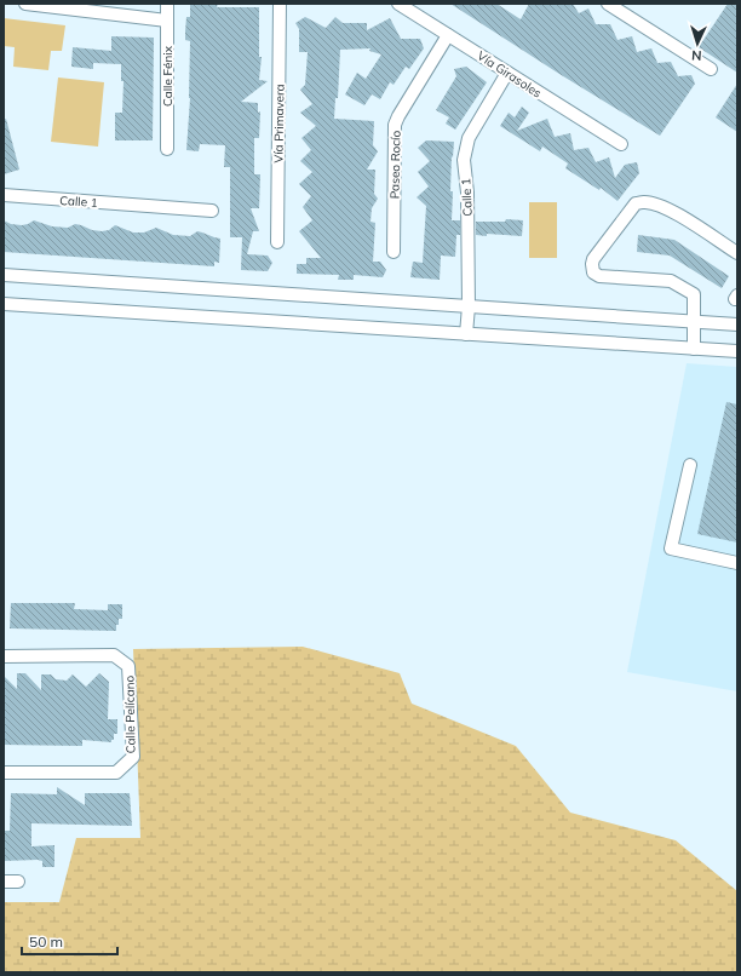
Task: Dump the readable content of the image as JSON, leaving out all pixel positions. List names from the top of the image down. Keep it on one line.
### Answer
{"streets":{"street":["Vía Girasoles","Calle Fénix","Vía Primavera","Paseo Rocío","Calle 1","Calle Pelícano"]},"crossings":[["Vía Girasoles","Paseo Rocío"],["Vía Girasoles","Calle 1"]],"scale_bar":"50 m","north":"bottom"}
